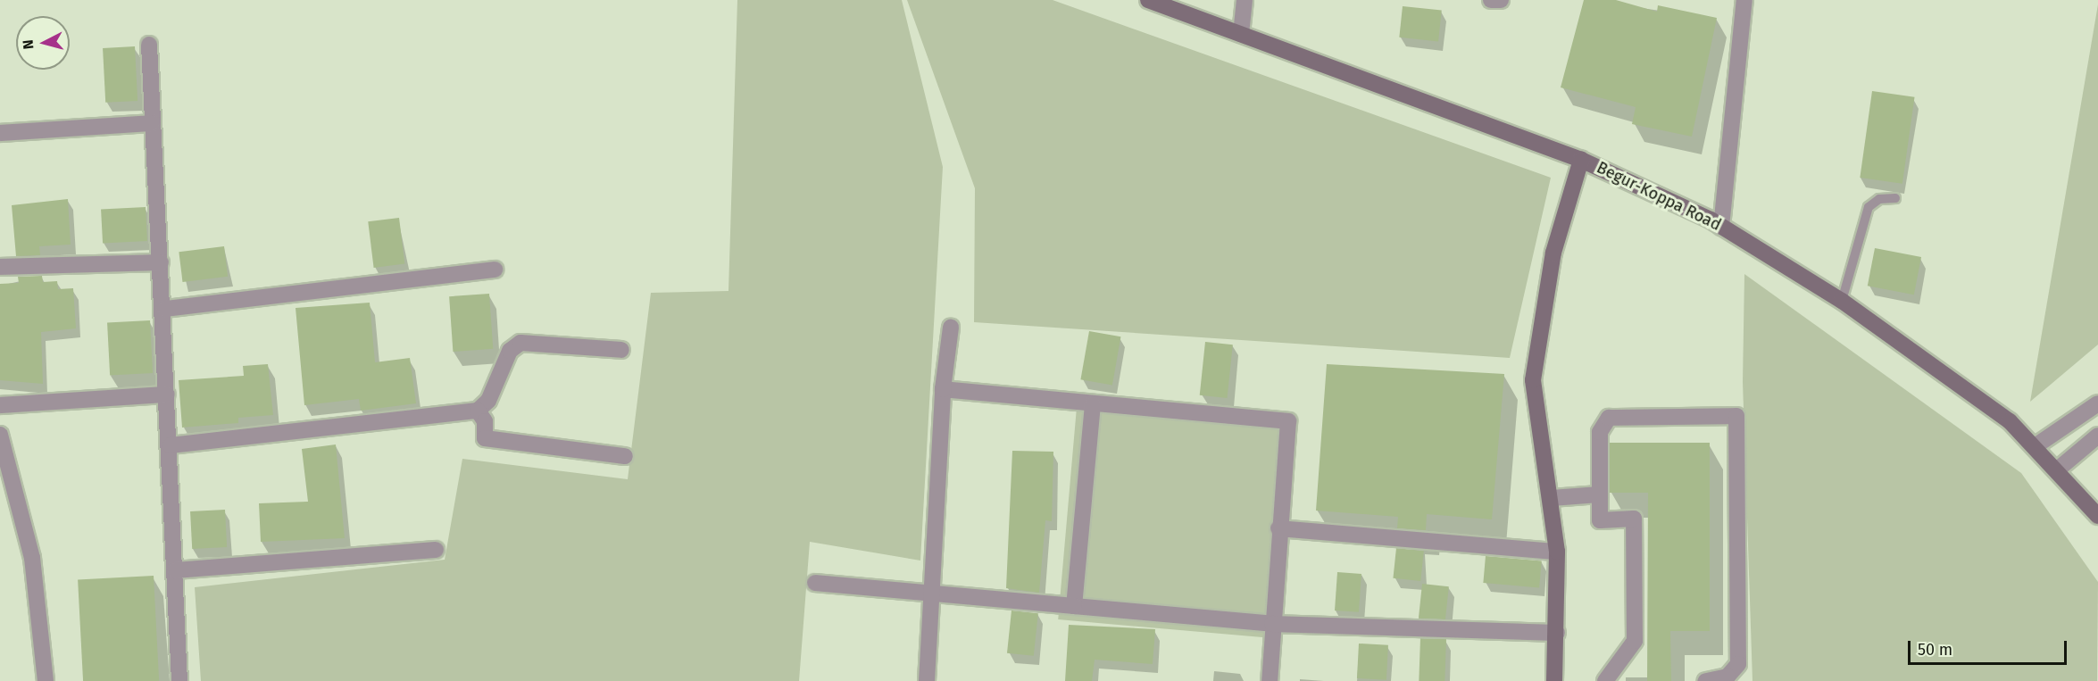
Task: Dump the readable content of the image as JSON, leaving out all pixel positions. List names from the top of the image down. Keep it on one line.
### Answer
{"streets":{"main road":["Begur-Koppa Road"]},"scale_bar":"50 m","north":"left"}
